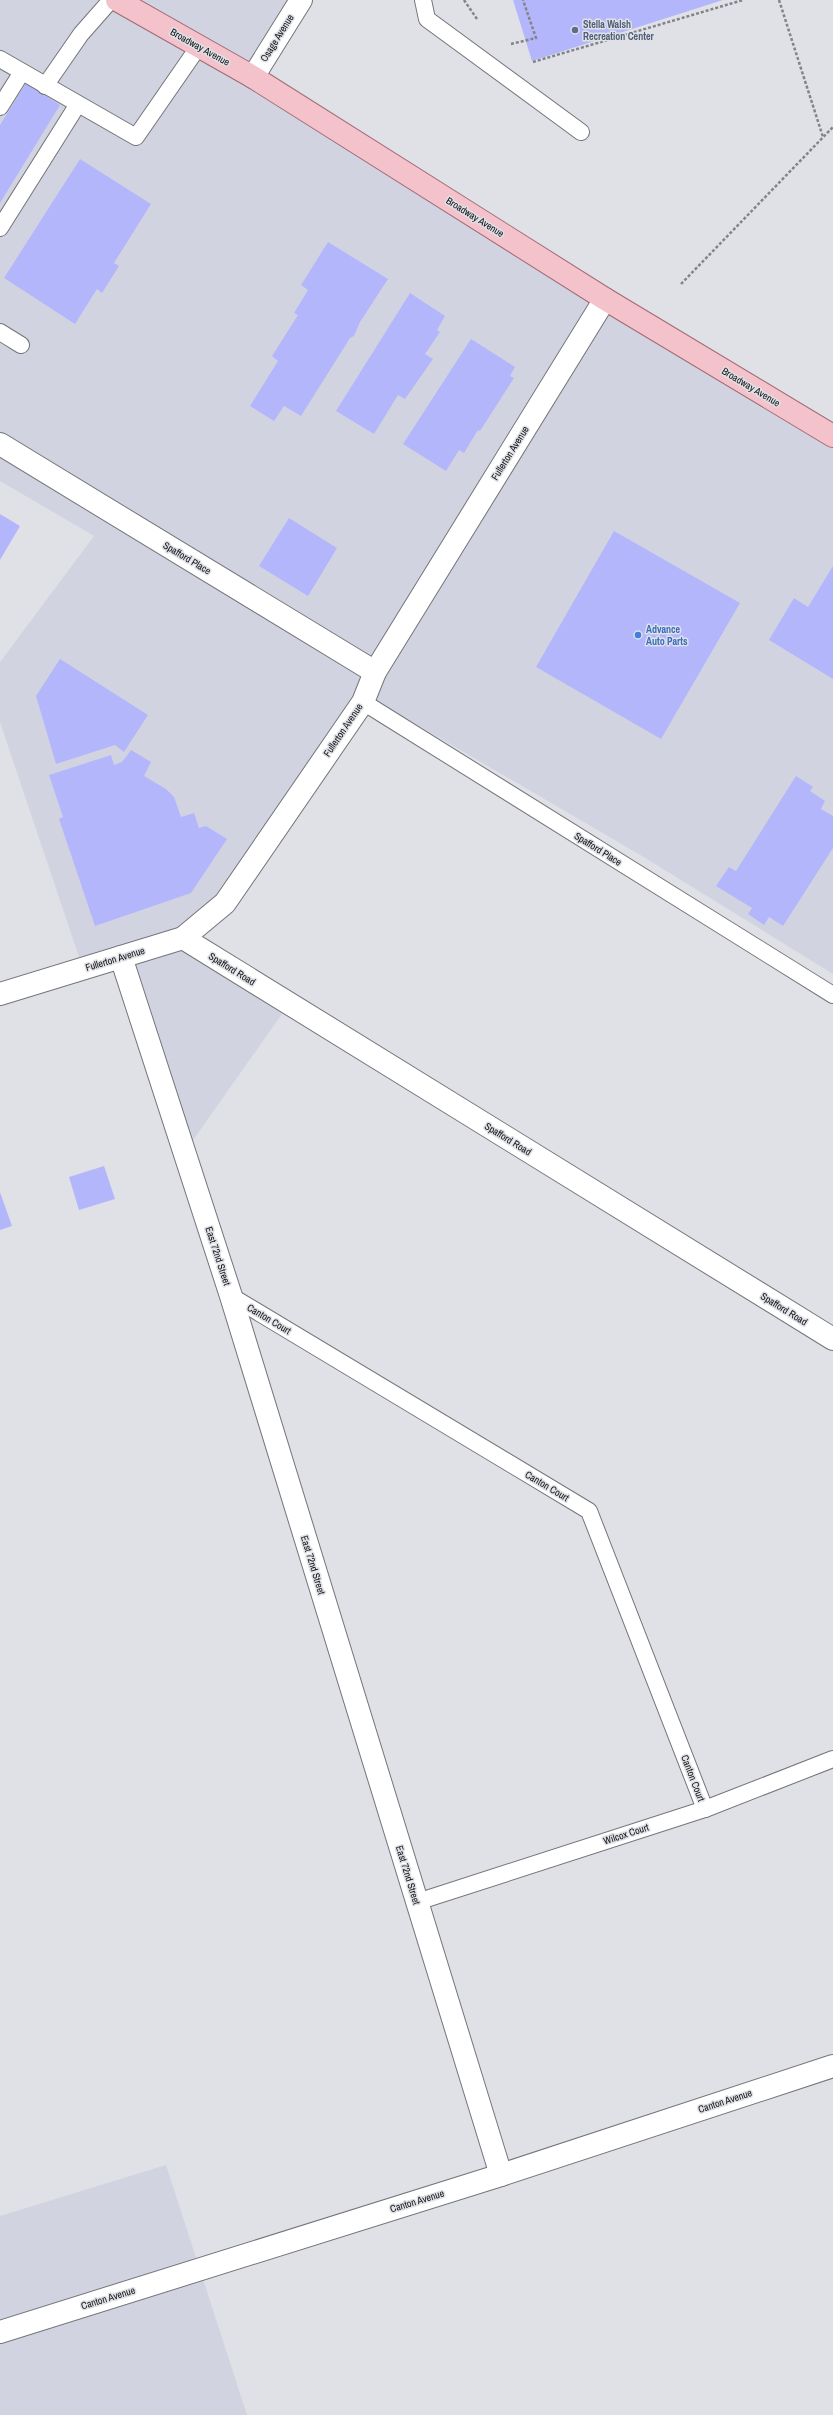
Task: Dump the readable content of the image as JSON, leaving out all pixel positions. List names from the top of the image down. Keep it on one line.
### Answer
{"streets":{"main road":["Broadway Avenue"],"street":["Osage Avenue","Fullerton Avenue","Spafford Place","Spafford Road","East 72nd Street","Canton Avenue"],"lane":["Canton Court","Wilcox Court"]},"crossings":[["Osage Avenue","Broadway Avenue"],["Broadway Avenue","Fullerton Avenue"],["Fullerton Avenue","Spafford Place"],["Fullerton Avenue","Spafford Road"],["Fullerton Avenue","East 72nd Street"],["East 72nd Street","Canton Court"],["East 72nd Street","Wilcox Court"],["East 72nd Street","Canton Avenue"],["Canton Court","Wilcox Court"]],"places":["Stella Walsh Recreation Center","Advance Auto Parts"]}
